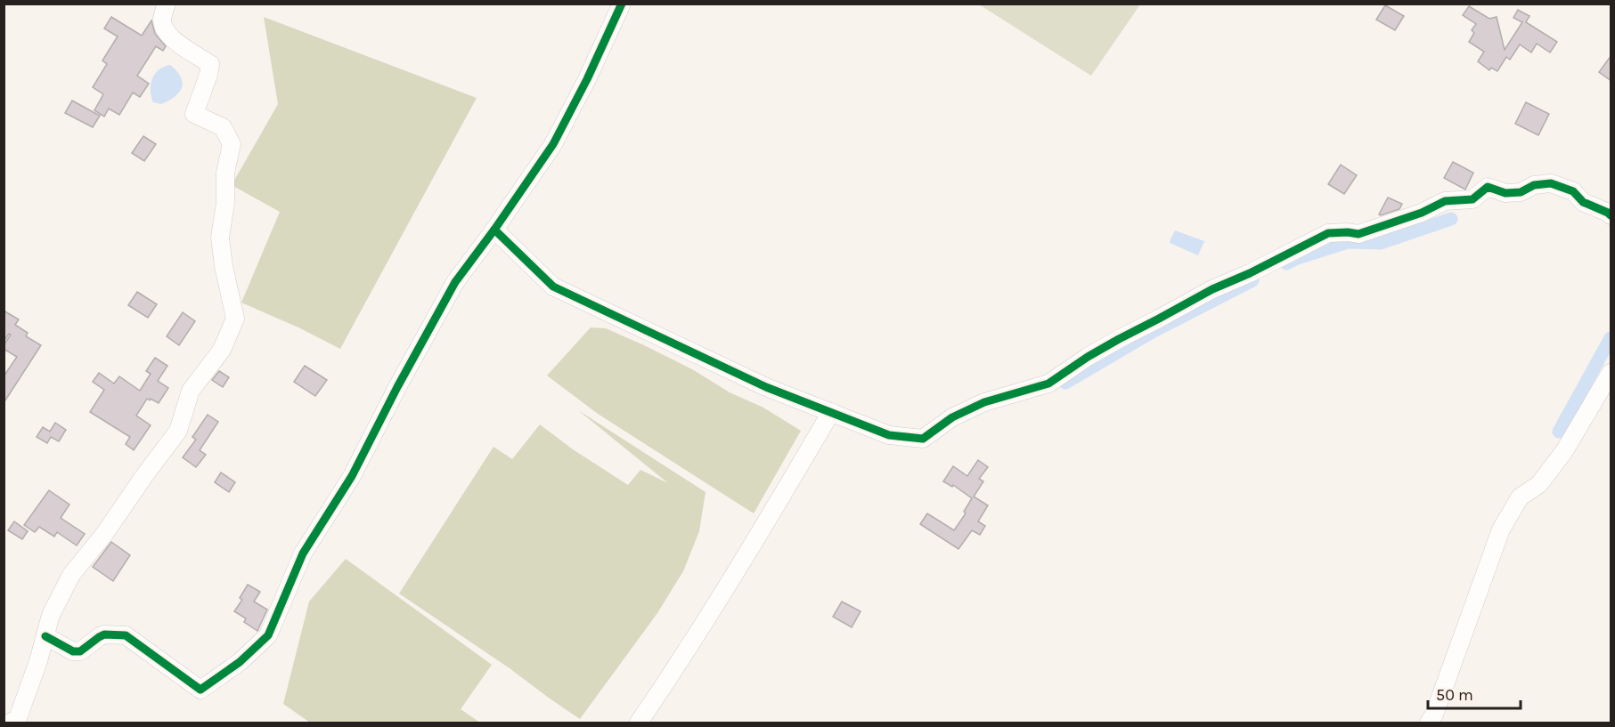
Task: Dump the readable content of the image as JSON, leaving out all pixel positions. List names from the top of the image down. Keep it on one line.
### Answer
{"scale_bar":"50 m"}
